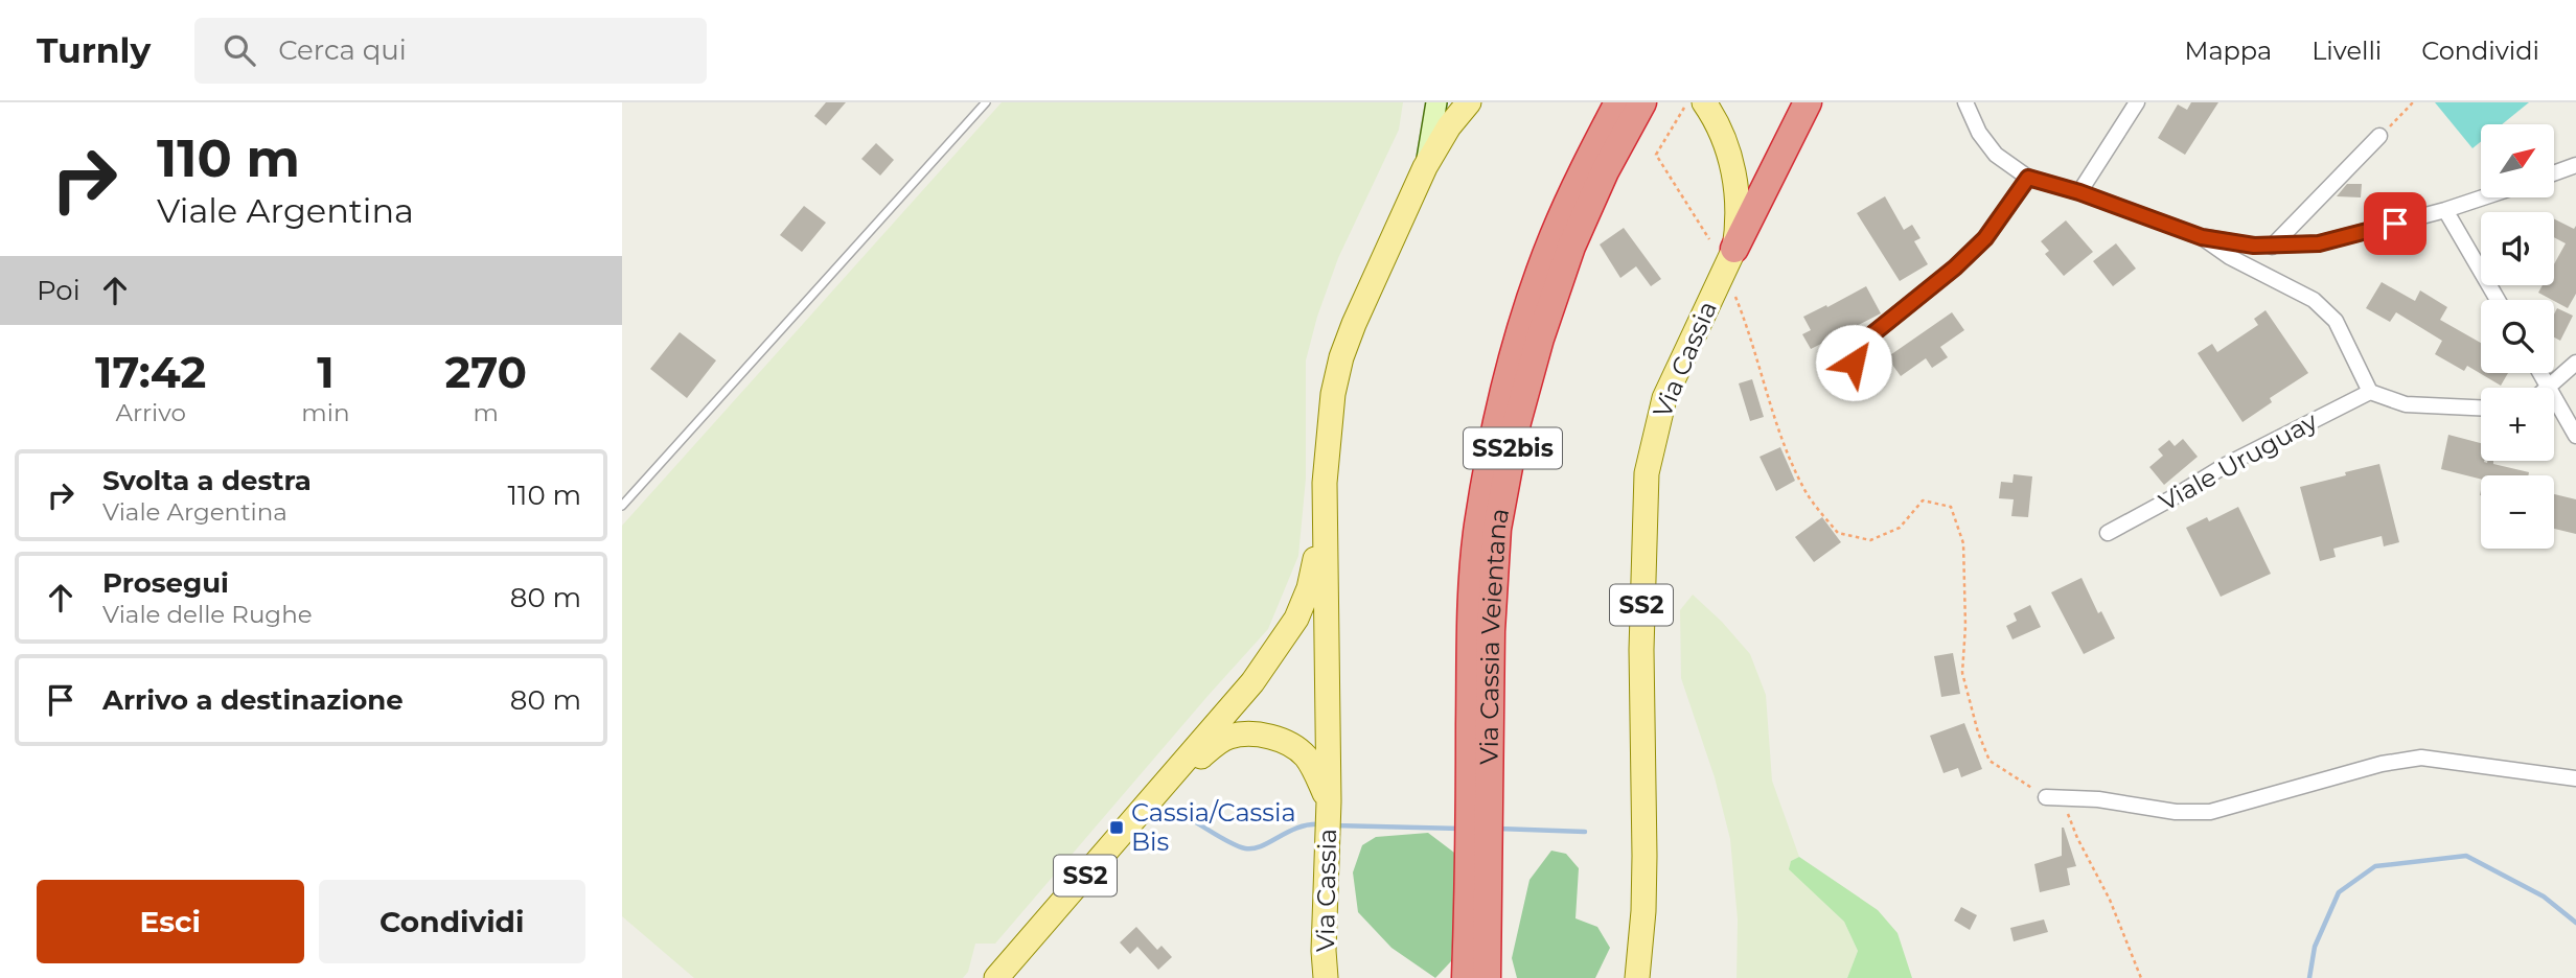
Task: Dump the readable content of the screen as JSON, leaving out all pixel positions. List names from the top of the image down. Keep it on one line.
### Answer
{"streets":{"highway":["SS2bis","SS2","Via Cassia Veientana"],"main road":["Via Cassia"],"street":["Viale Uruguay"]},"crossings":[["Via Cassia","SS2"]],"places":{"transit":["Cassia/Cassia Bis"]},"north":"top right","page":{"header":"Turnly","search":"Cerca qui","nav":["Mappa","Livelli","Condividi"],"turn":["110 m","Viale Argentina"],"map_buttons":["+","−"],"then":"Poi","eta":["17:42","Arrivo","1","min","270","m"],"list":[{"name":"Svolta a destra","note":"Viale Argentina","value":"110 m"},{"name":"Prosegui","note":"Viale delle Rughe","value":"80 m"},{"name":"Arrivo a destinazione","value":"80 m"}],"buttons":["Esci","Condividi"]}}
